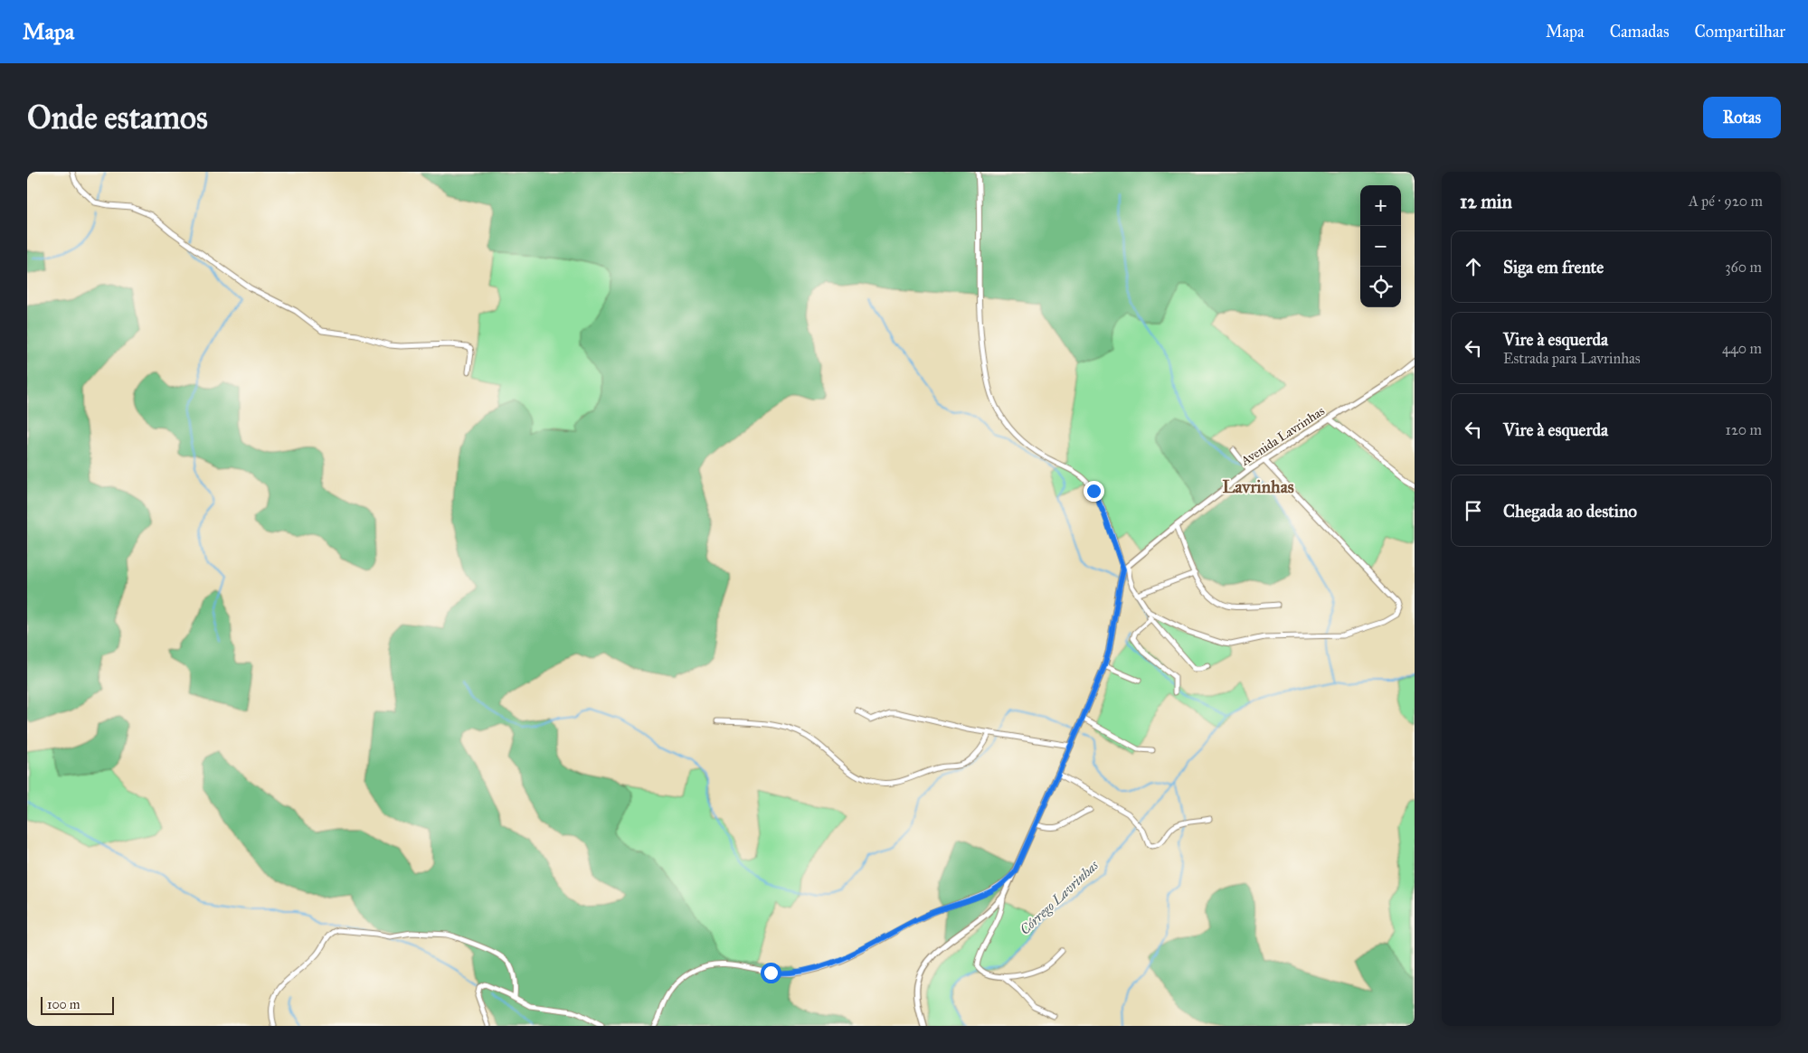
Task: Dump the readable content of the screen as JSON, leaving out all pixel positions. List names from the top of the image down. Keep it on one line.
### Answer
{"streets":{"street":["Avenida Lavrinhas"]},"districts":["Lavrinhas"],"water":["Córrego Lavrinhas"],"scale_bar":"100 m","page":{"header":"Mapa","nav":["Mapa","Camadas","Compartilhar"],"buttons":"Rotas","title":"Onde estamos","heading":["12 min","A pé · 920 m"],"map_buttons":["+","−"],"list":[["Siga em frente","360 m"],["Vire à esquerda","Estrada para Lavrinhas","440 m"],["Vire à esquerda","120 m"],"Chegada ao destino"],"scale":"100 m"}}
